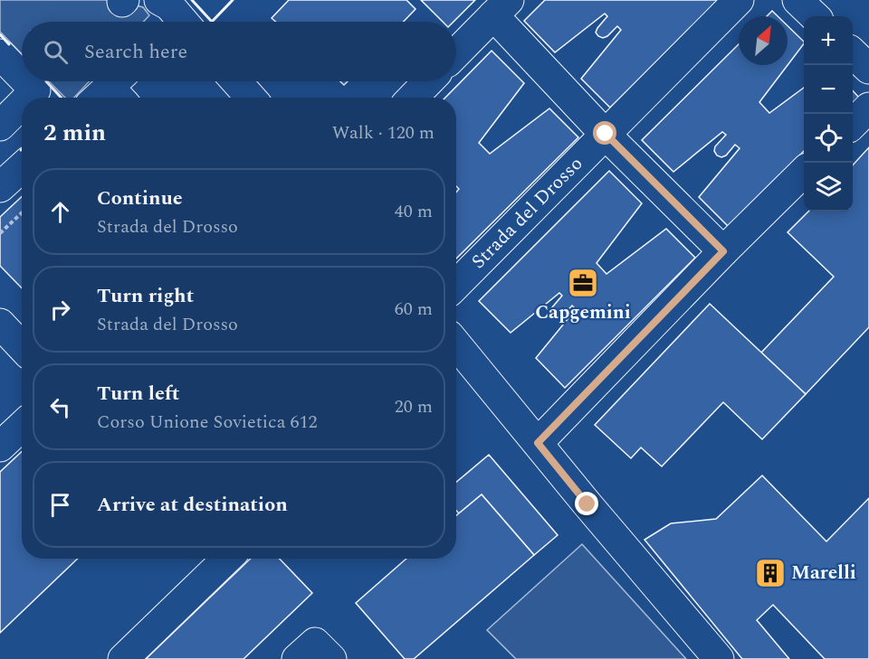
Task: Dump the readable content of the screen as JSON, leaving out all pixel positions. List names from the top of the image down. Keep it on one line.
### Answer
{"streets":{"street":["Strada del Drosso"]},"places":{"office":["Capgemini"],"building":["Marelli"]},"north":"top right","page":{"map_buttons":["+","−"],"search":"Search here","heading":["2 min","Walk · 120 m"],"list":[["Continue","Strada del Drosso","40 m"],["Turn right","Strada del Drosso","60 m"],["Turn left","Corso Unione Sovietica 612","20 m"],"Arrive at destination"]}}
